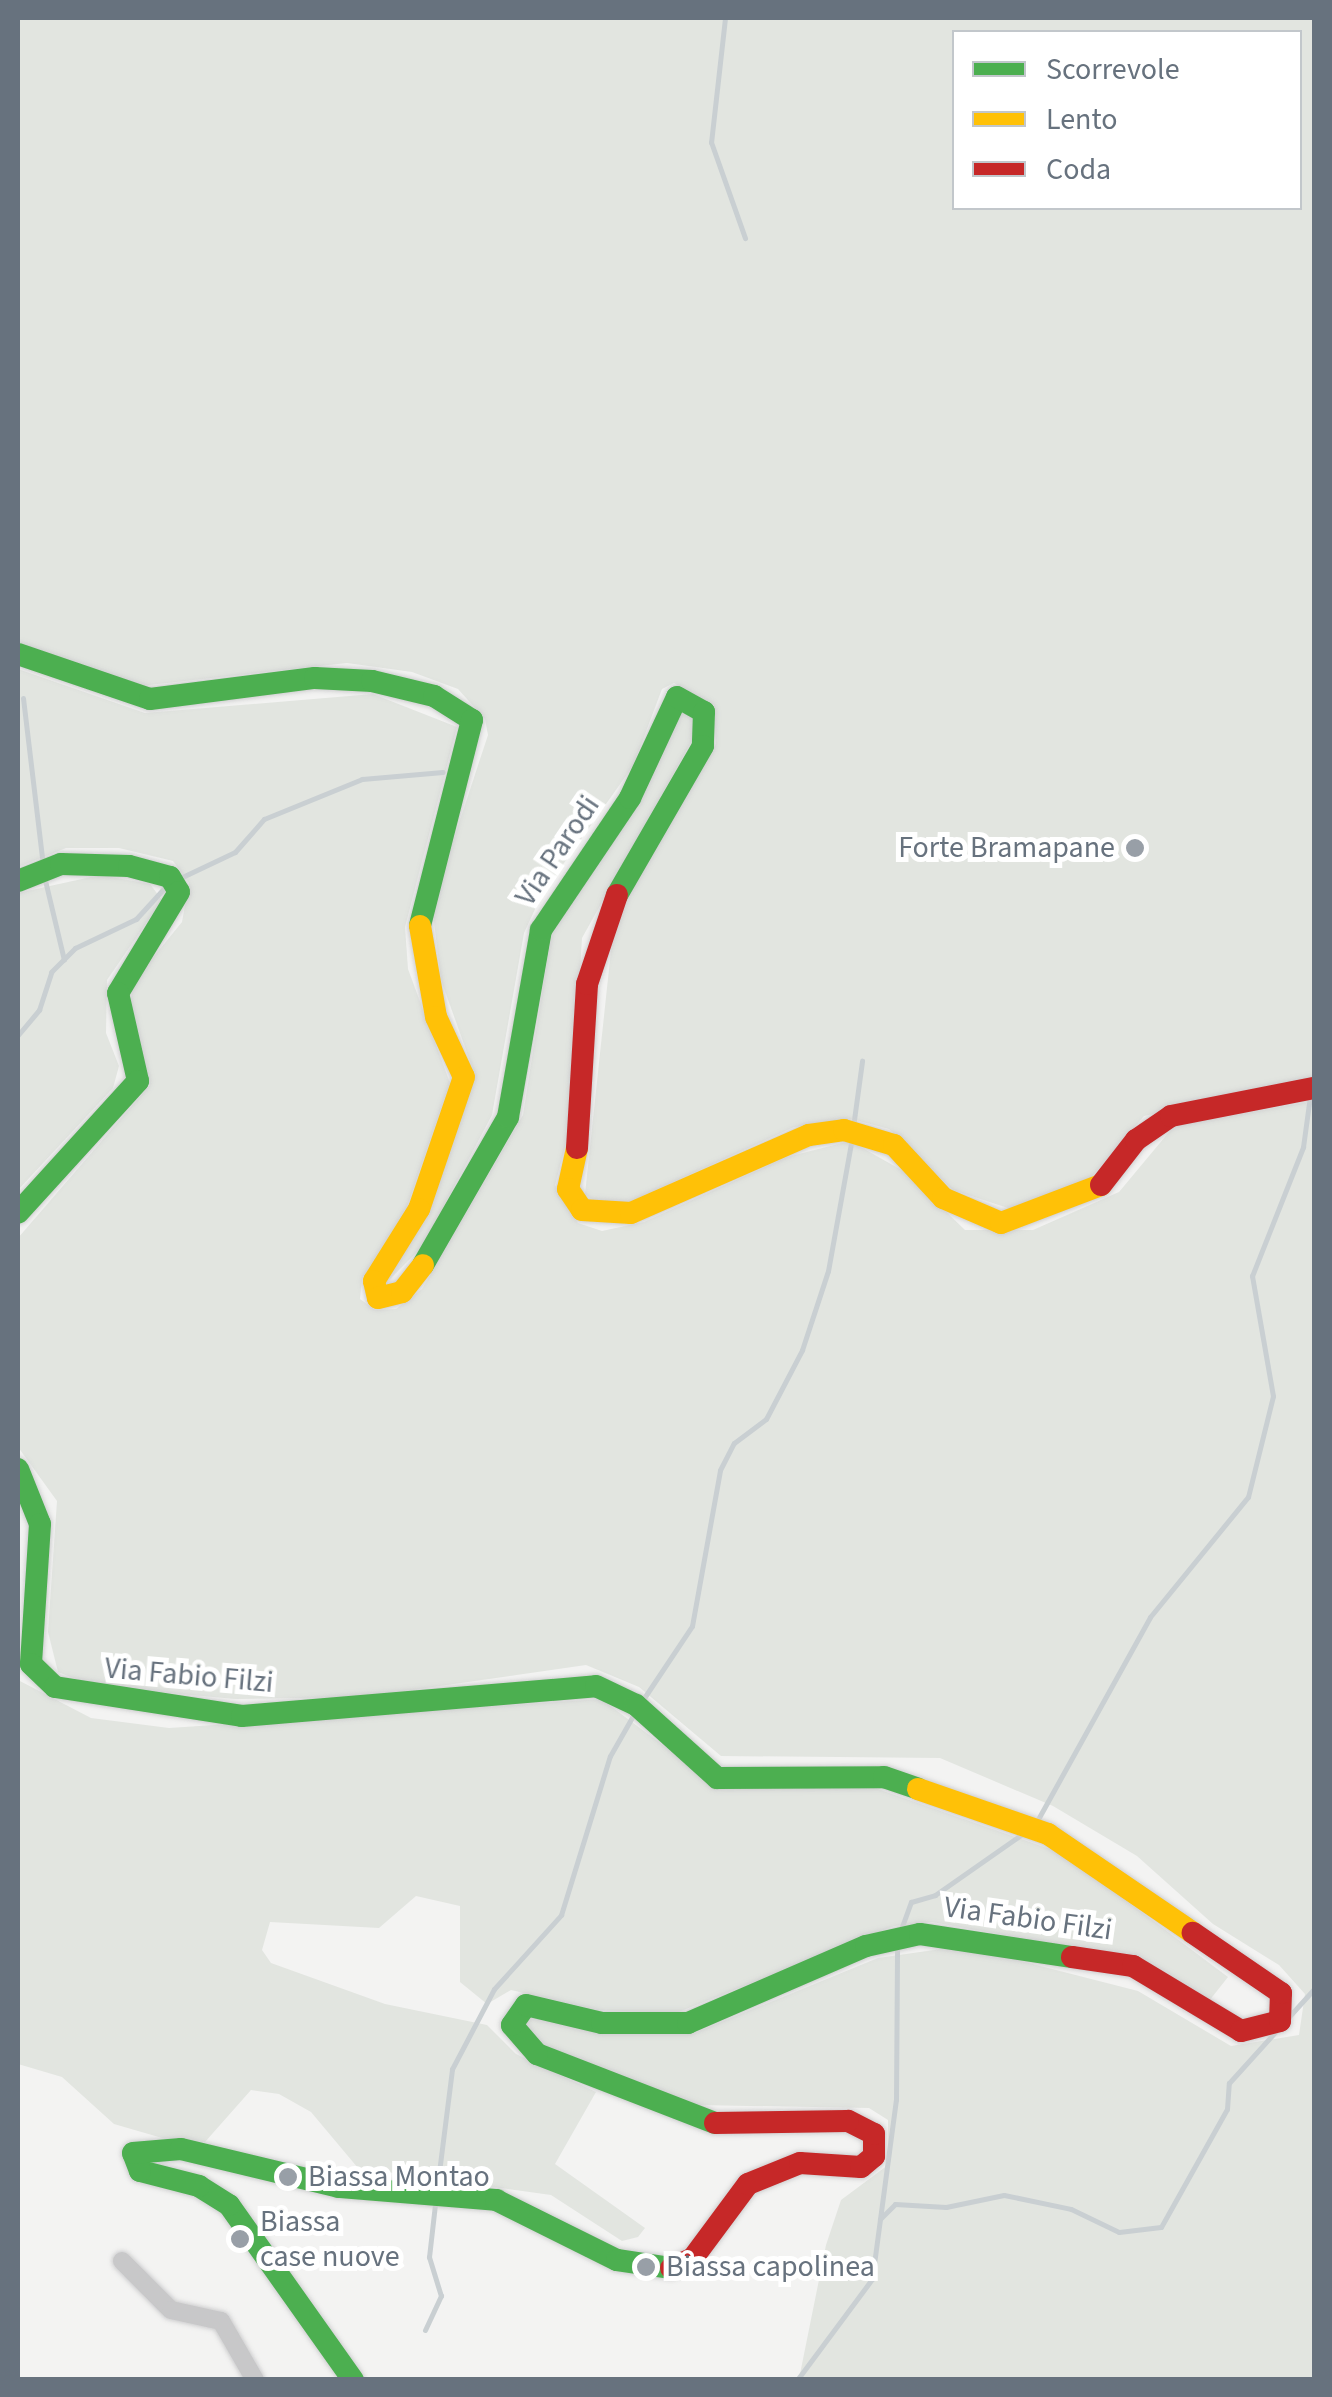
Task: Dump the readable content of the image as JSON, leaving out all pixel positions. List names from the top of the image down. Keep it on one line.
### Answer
{"streets":{"street":["Via Parodi","Via Fabio Filzi"]},"places":["Forte Bramapane","Biassa Montao","Biassa case nuove","Biassa capolinea"],"legend":["Scorrevole","Lento","Coda"]}
